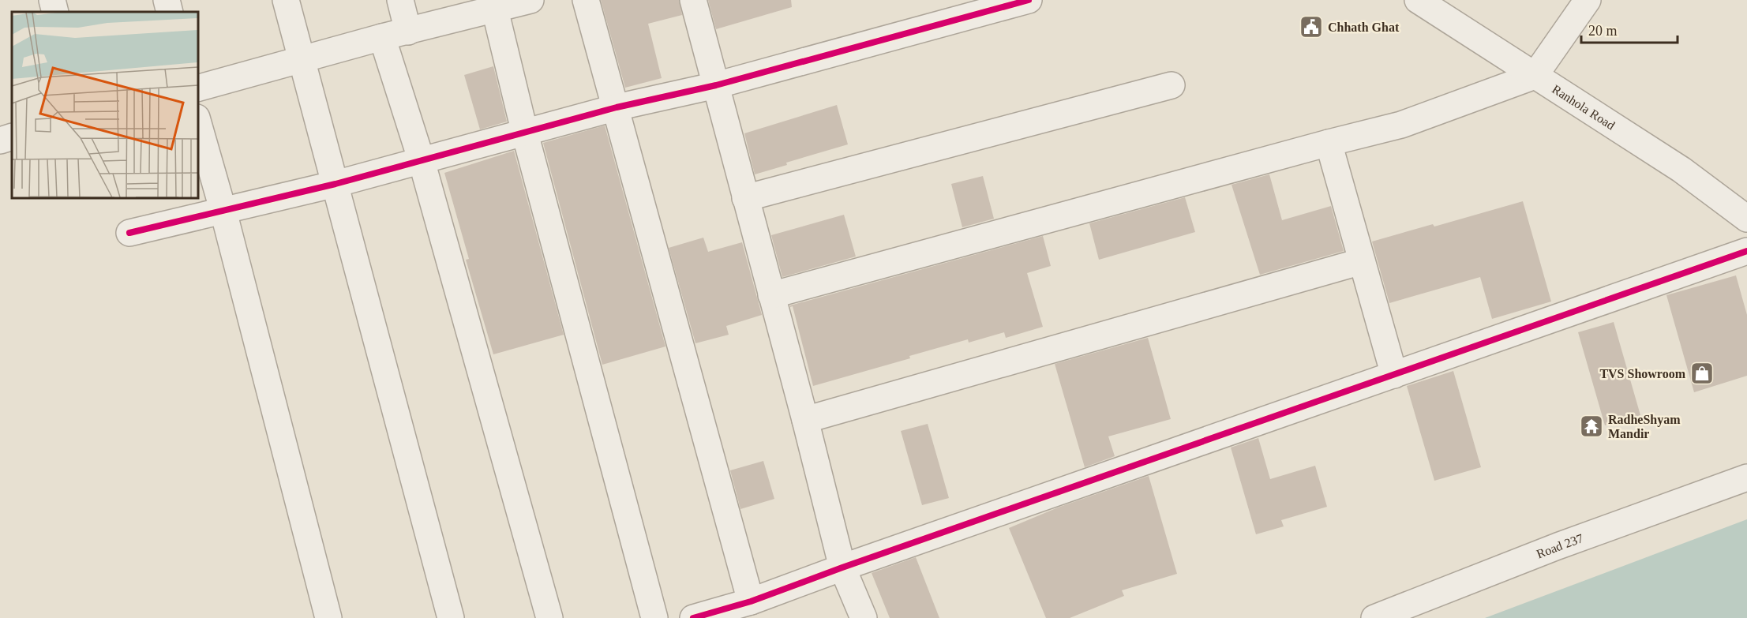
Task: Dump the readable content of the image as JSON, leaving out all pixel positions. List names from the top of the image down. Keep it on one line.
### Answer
{"streets":{"street":["Ranhola Road","Road 237"]},"places":{"public building":["Chhath Ghat"],"shop":["TVS Showroom"],"temple":["RadheShyam Mandir"]},"scale_bar":"20 m"}
